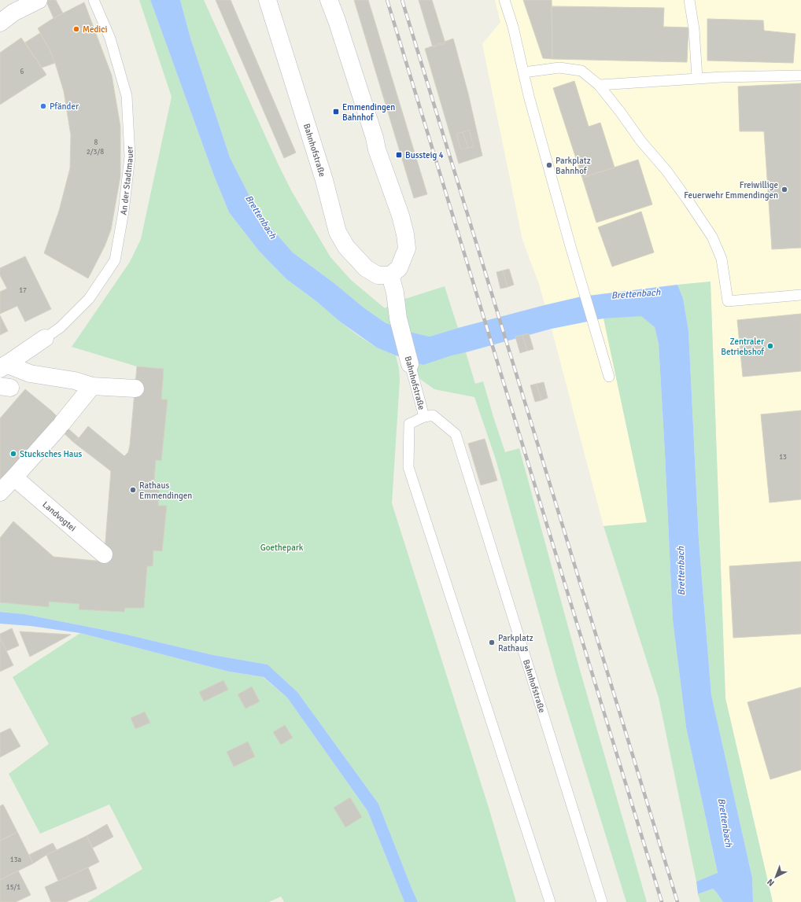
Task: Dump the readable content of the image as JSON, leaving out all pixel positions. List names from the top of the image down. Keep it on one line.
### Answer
{"streets":{"street":["Bahnhofstraße","Landvogtei"],"lane":["An der Stadtmauer"]},"water":["Brettenbach"],"parks":["Goethepark"],"places":{"other":["Medici","Pfänder","Parkplatz Bahnhof","Freiwillige Feuerwehr Emmendingen","Zentraler Betriebshof","Stucksches Haus","Rathaus Emmendingen","Parkplatz Rathaus"],"transit":["Emmendingen Bahnhof","Bussteig 4"]},"house_numbers":["6","8","2/3/8","17","13","13a","15/1"],"north":"bottom left"}
